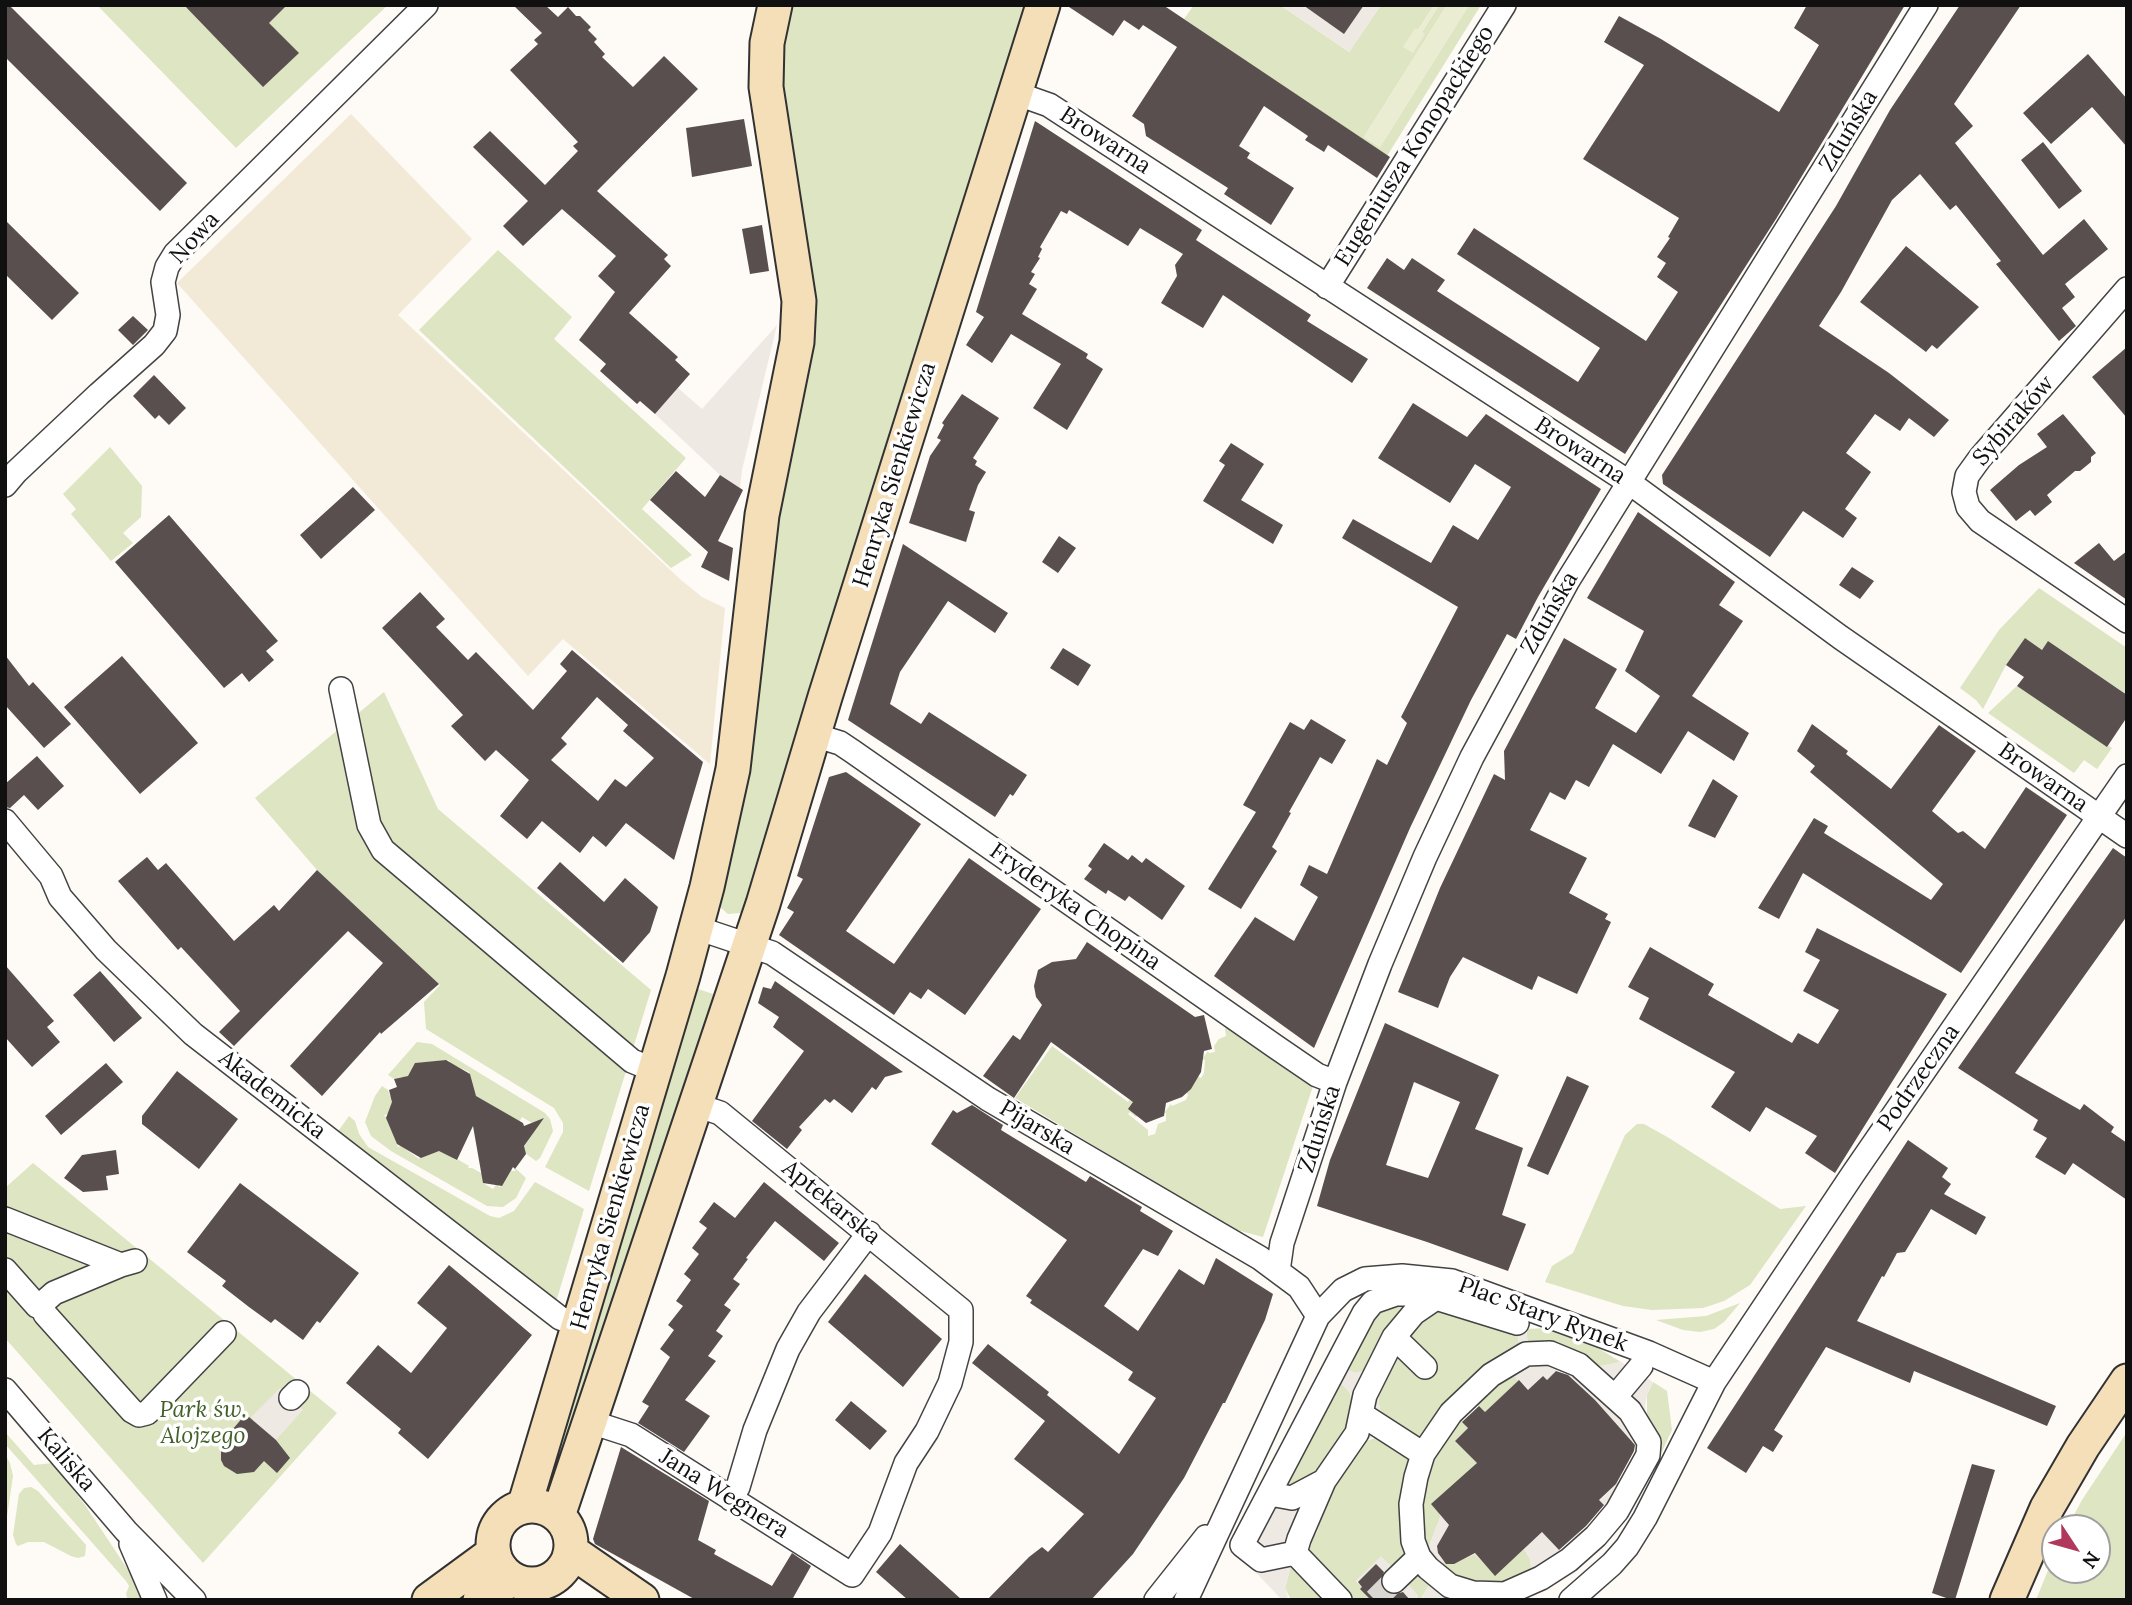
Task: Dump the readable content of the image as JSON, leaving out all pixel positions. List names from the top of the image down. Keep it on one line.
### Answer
{"streets":{"street":["Zduńska","Browarna","Eugeniusza Konopackiego","Nowa","Sybiraków","Henryka Sienkiewicza","Fryderyka Chopina","Podrzeczna","Akademicka","Pijarska","Aptekarska","Plac Stary Rynek","Kaliska","Jana Wegnera"]},"crossings":[["Zduńska","Browarna"],["Zduńska","Fryderyka Chopina"],["Zduńska","Pijarska"],["Browarna","Eugeniusza Konopackiego"],["Browarna","Henryka Sienkiewicza"],["Browarna","Podrzeczna"],["Henryka Sienkiewicza","Fryderyka Chopina"],["Henryka Sienkiewicza","Akademicka"],["Henryka Sienkiewicza","Pijarska"],["Henryka Sienkiewicza","Aptekarska"],["Henryka Sienkiewicza","Jana Wegnera"],["Podrzeczna","Plac Stary Rynek"],["Pijarska","Plac Stary Rynek"],["Aptekarska","Jana Wegnera"]],"parks":["Park św. Alojzego"],"north":"bottom right"}
